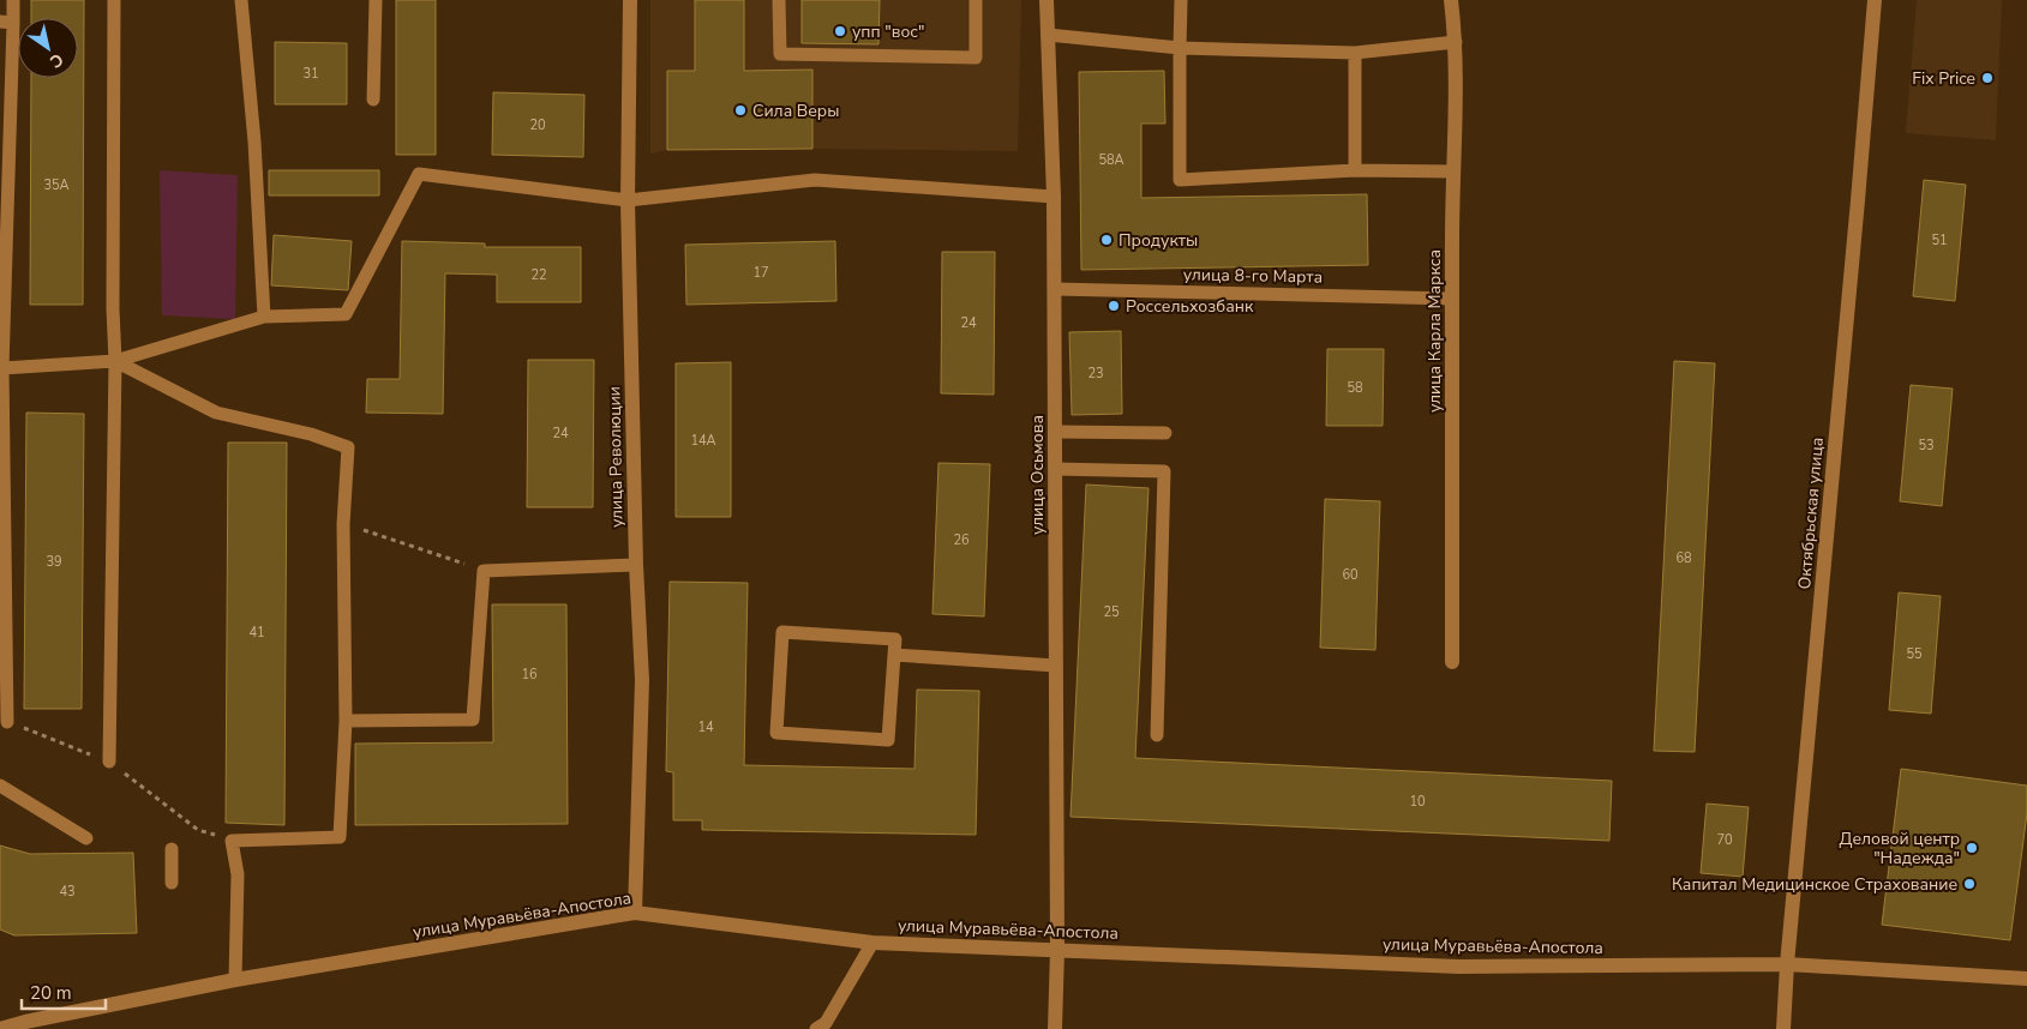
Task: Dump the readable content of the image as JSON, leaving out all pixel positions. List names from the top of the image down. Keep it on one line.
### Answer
{"streets":{"street":["улица Карла Маркса","улица Революции","улица Осьмова","Октябрьская улица","улица Муравьёва-Апостола"],"lane":["улица 8-го Марта"]},"crossings":[["улица 8-го Марта","улица Карла Маркса"],["улица 8-го Марта","улица Осьмова"],["улица Революции","улица Муравьёва-Апостола"],["улица Осьмова","улица Муравьёва-Апостола"],["Октябрьская улица","улица Муравьёва-Апостола"]],"places":["упп \"вос\"","Fix Price","Сила Веры","Продукты","Россельхозбанк","Деловой центр \"Надежда\"","Капитал Медицинское Страхование"],"house_numbers":["31","20","58А","35А","51","17","22","24","23","58","24","14А","53","26","68","39","60","25","41","55","16","14","10","70","43"],"scale_bar":"20 m","north":"bottom right"}
